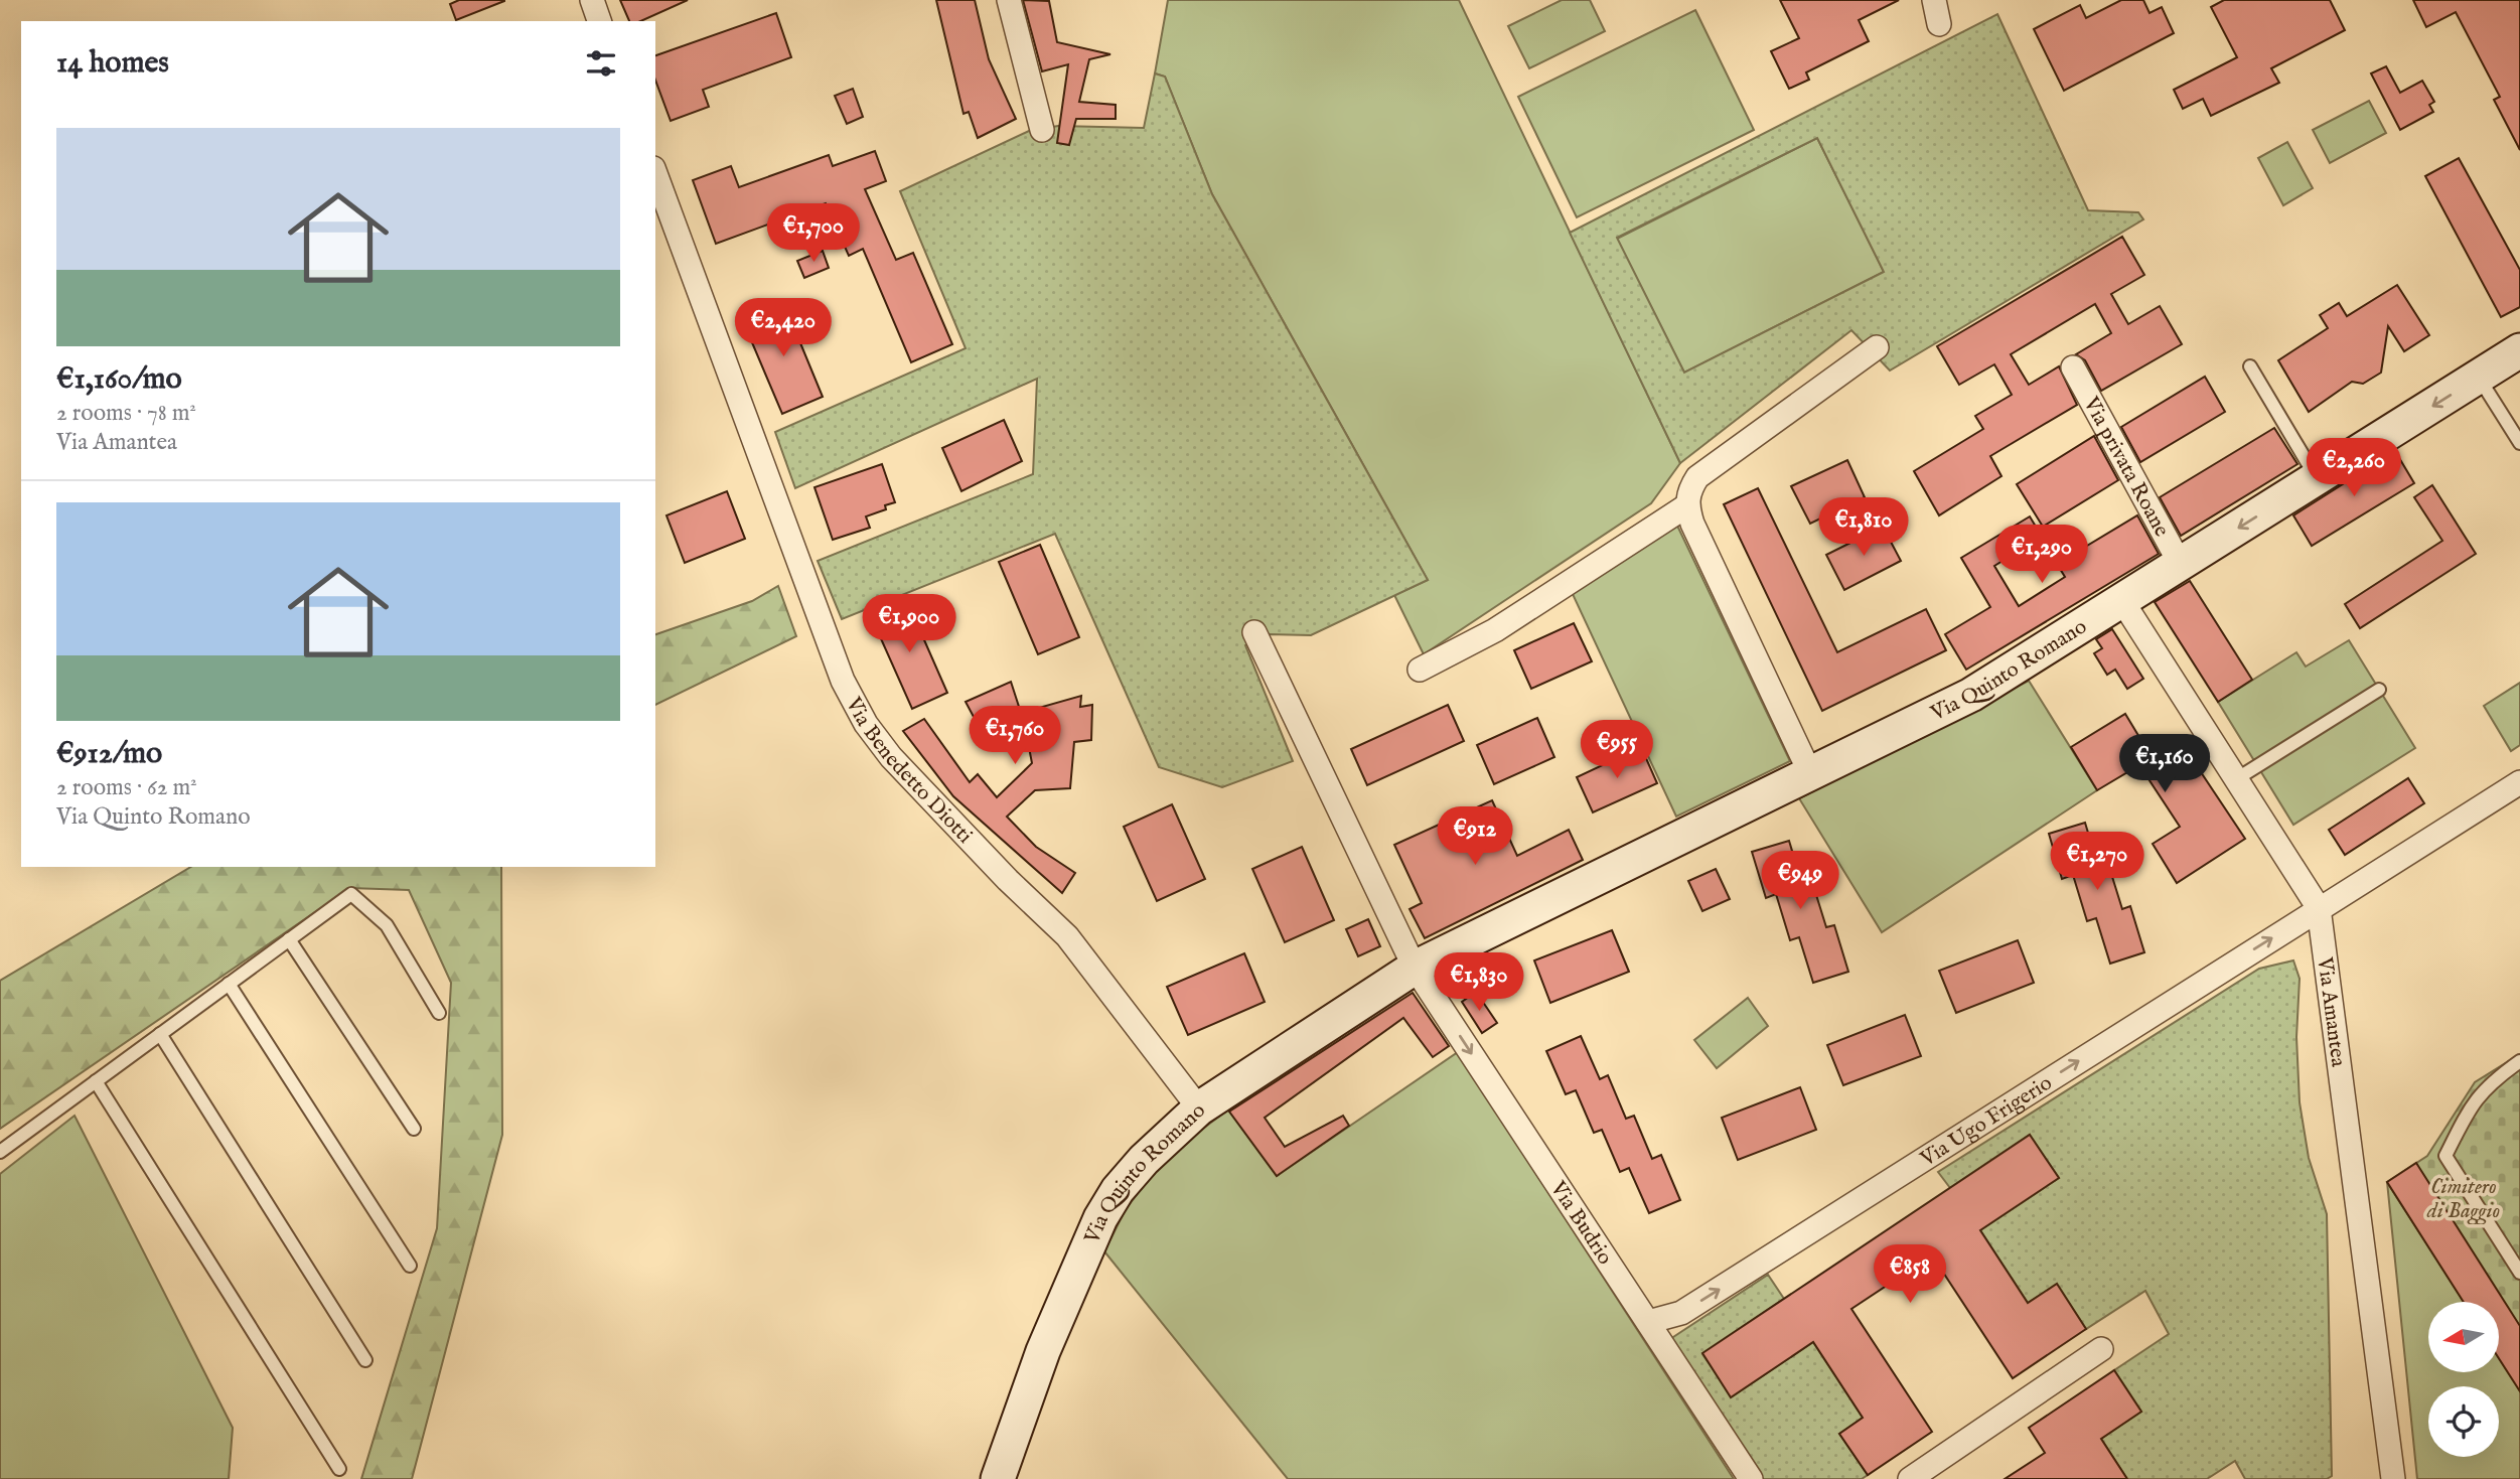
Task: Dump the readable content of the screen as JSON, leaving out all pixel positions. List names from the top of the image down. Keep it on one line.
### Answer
{"streets":{"street":["Via privata Roane","Via Quinto Romano","Via Benedetto Diotti","Via Amantea","Via Ugo Frigerio","Via Budrio"]},"crossings":[["Via privata Roane","Via Quinto Romano"],["Via Quinto Romano","Via Benedetto Diotti"],["Via Quinto Romano","Via Amantea"],["Via Quinto Romano","Via Budrio"],["Via Amantea","Via Ugo Frigerio"],["Via Ugo Frigerio","Via Budrio"]],"one_way":["Via Ugo Frigerio","Via Budrio"],"parks":["Cimitero di Baggio"],"north":"left","page":{"heading":"14 homes","list":[{"name":"€1,160/mo","note":"2 rooms · 78 m² · Via Amantea"},{"name":"€912/mo","note":"2 rooms · 62 m² · Via Quinto Romano"}],"price":["€1,700","€2,420","€2,260","€1,810","€1,290","€1,900","€1,760","€955","€1,160","€912","€1,270","€949","€1,830","€858"]}}
